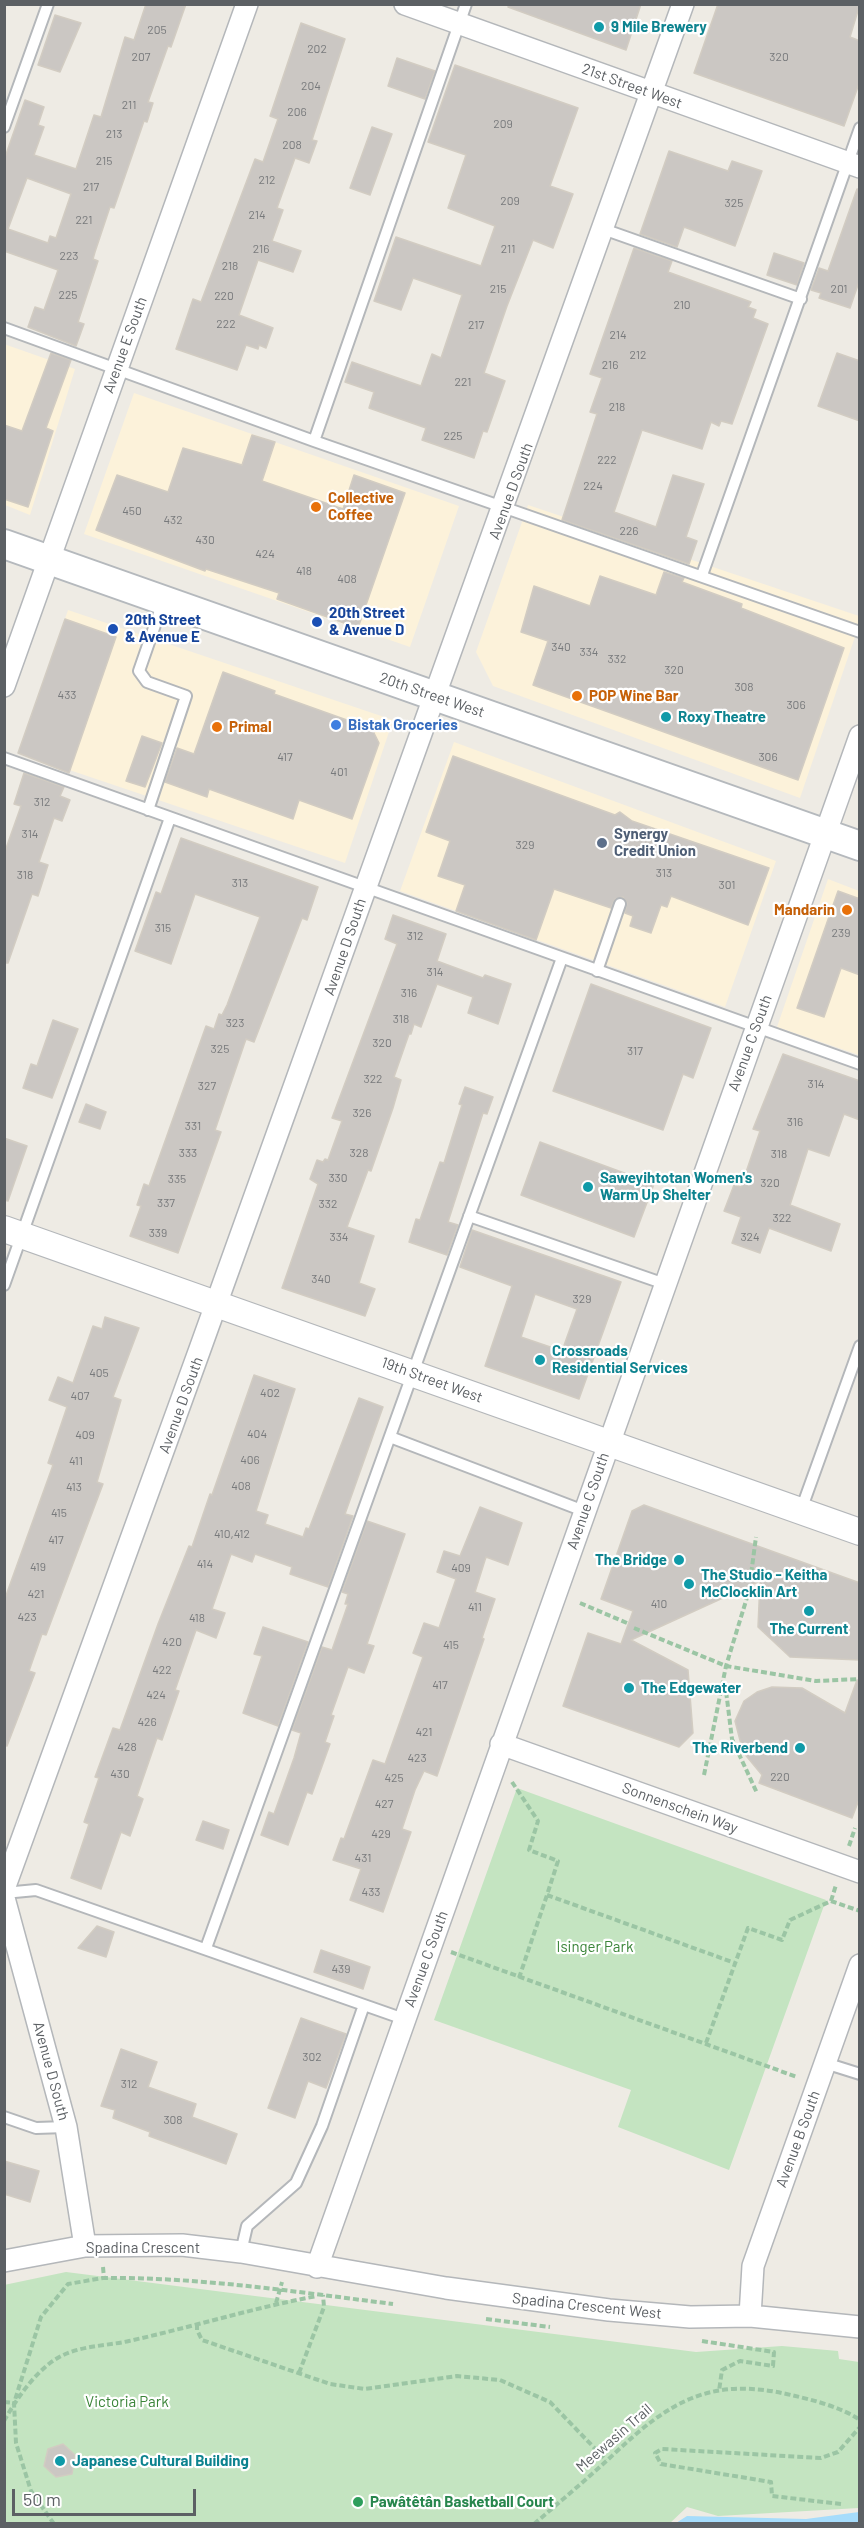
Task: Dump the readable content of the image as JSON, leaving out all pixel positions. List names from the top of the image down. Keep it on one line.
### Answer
{"streets":{"main road":["20th Street West"],"street":["21st Street West","Avenue E South","Avenue D South","Avenue C South","19th Street West","Sonnenschein Way","Avenue B South","Spadina Crescent","Spadina Crescent West"],"path":["Meewasin Trail"]},"crossings":[["21st Street West","Avenue D South"],["Avenue E South","20th Street West"],["Avenue D South","20th Street West"],["Avenue D South","19th Street West"],["Avenue D South","Spadina Crescent"],["20th Street West","Avenue C South"],["Avenue C South","19th Street West"],["Avenue C South","Sonnenschein Way"],["Avenue C South","Spadina Crescent"],["Avenue C South","Spadina Crescent West"],["Avenue B South","Spadina Crescent West"],["Spadina Crescent","Spadina Crescent West"]],"parks":["Isinger Park","Victoria Park"],"places":["9 Mile Brewery","Collective Coffee","20th Street & Avenue D","20th Street & Avenue E","POP Wine Bar","Roxy Theatre","Bistak Groceries","Primal","Synergy Credit Union","Mandarin","Saweyihtotan Women's Warm Up Shelter","Crossroads Residential Services","The Bridge","The Studio - Keitha McClocklin Art","The Current","The Edgewater","The Riverbend","Japanese Cultural Building","Pawâtêtân Basketball Court"],"house_numbers":["205","202","207","320","204","211","206","209","213","208","215","212","217","209","325","214","221","216","211","223","218","215","201","225","220","210","222","217","214","212","216","221","218","225","222","224","450","432","226","430","424","418","408","340","334","332","320","308","433","306","417","306","401","312","314","329","313","318","313","301","315","239","312","314","316","318","323","320","325","317","322","314","327","326","316","331","333","328","318","330","335","320","337","332","322","339","334","324","340","329","405","402","407","404","409","406","411","408","413","415","410,412","417","414","419","409","421","410","411","423","418","420","415","422","417","424","426","421","428","423","430","220","425","427","429","431","433","439","302","312","308"],"scale_bar":"50 m"}
